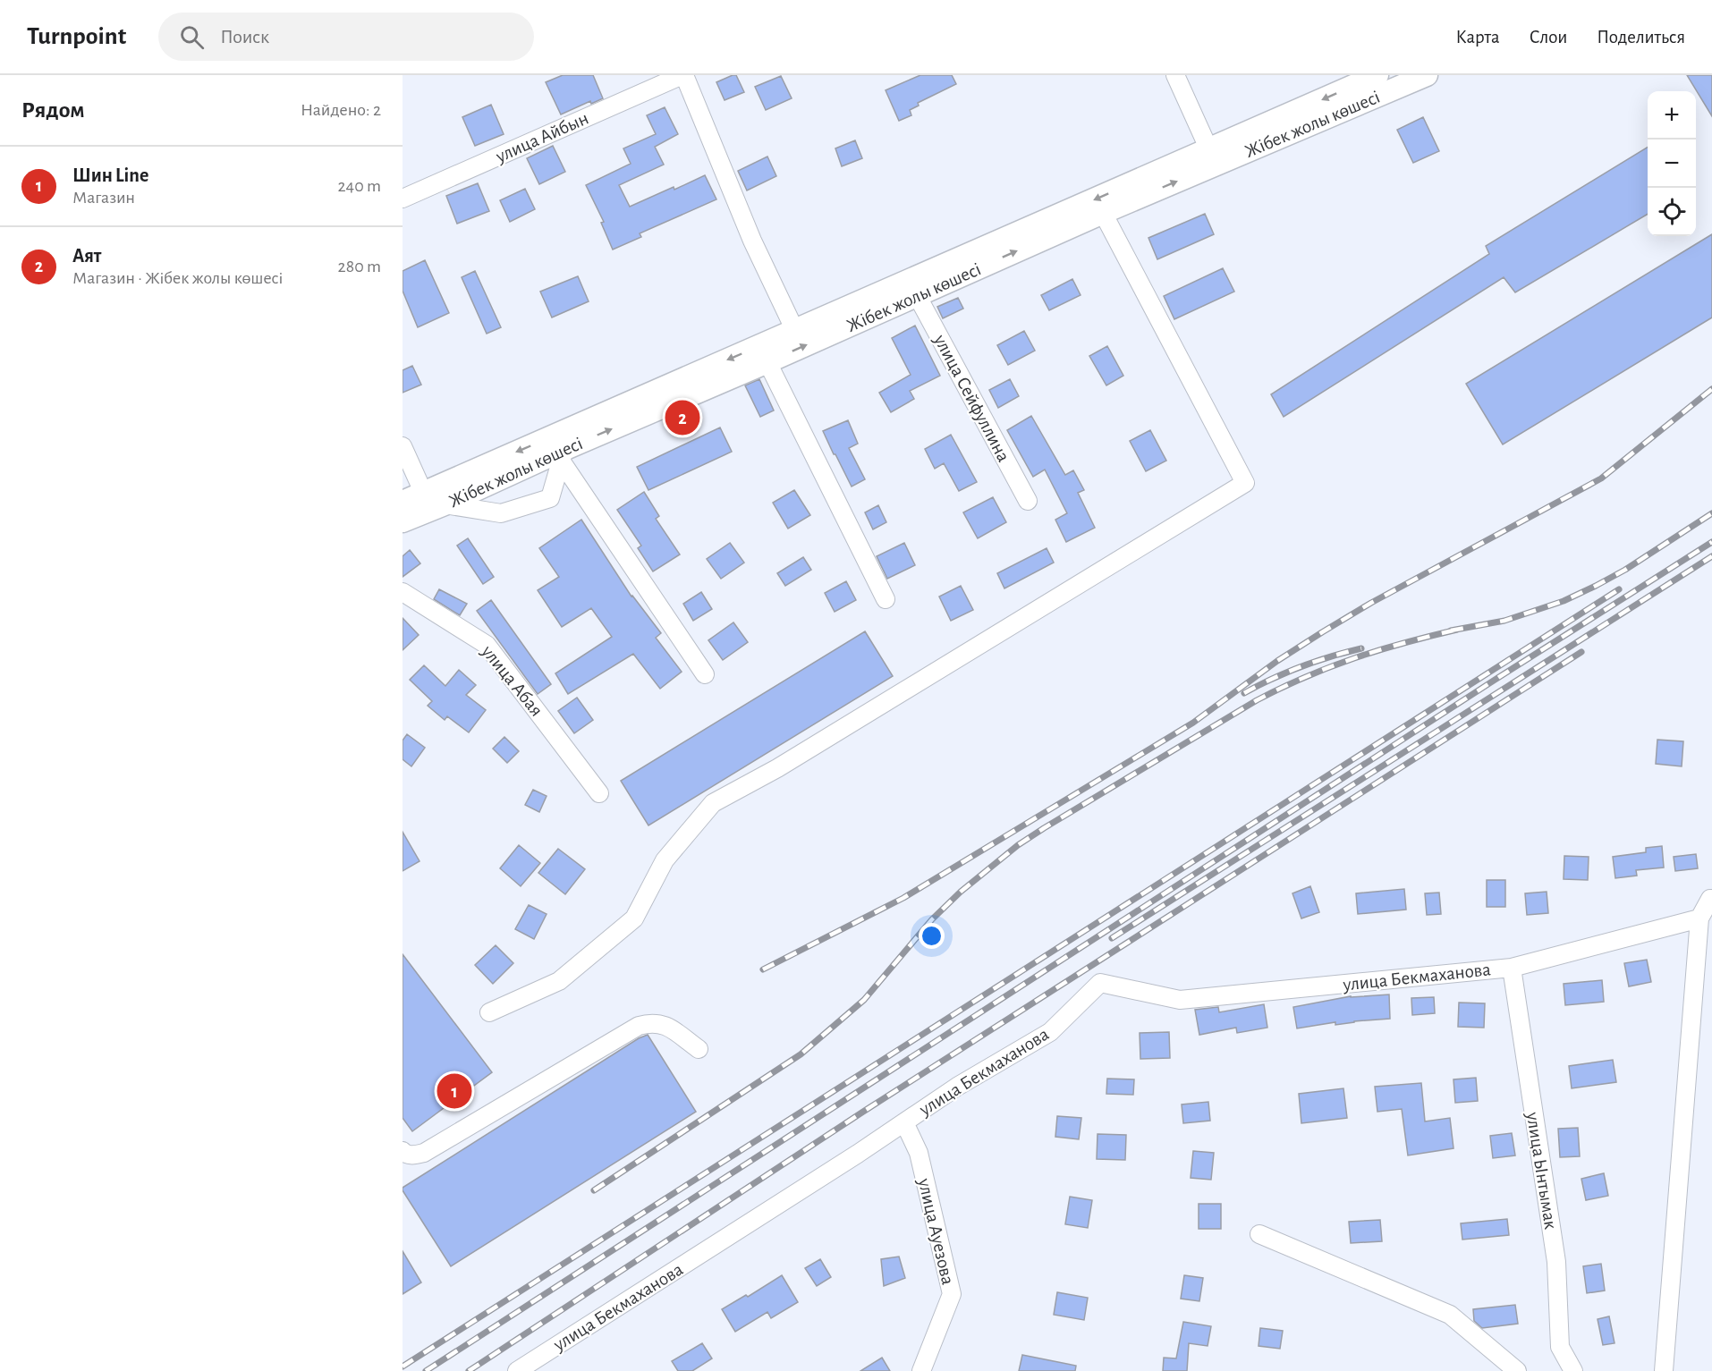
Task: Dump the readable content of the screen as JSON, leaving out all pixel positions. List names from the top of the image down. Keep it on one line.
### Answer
{"streets":{"main road":["Жібек жолы көшесі"],"street":["улица Айбын","улица Сейфуллина","улица Абая","улица Бекмаханова","улица Ынтымак","улица Ауезова"]},"crossings":[["Жібек жолы көшесі","улица Сейфуллина"],["улица Бекмаханова","улица Ынтымак"],["улица Бекмаханова","улица Ауезова"]],"page":{"header":"Turnpoint","search":"Поиск","nav":["Карта","Слои","Поделиться"],"heading":["Рядом","Найдено: 2"],"map_buttons":["+","−"],"list":[{"mark":"1","name":"Шин Line","note":"Магазин","value":"240 m"},{"mark":"2","name":"Аят","note":"Магазин · Жібек жолы көшесі","value":"280 m"}],"pins":["2","1"]}}
